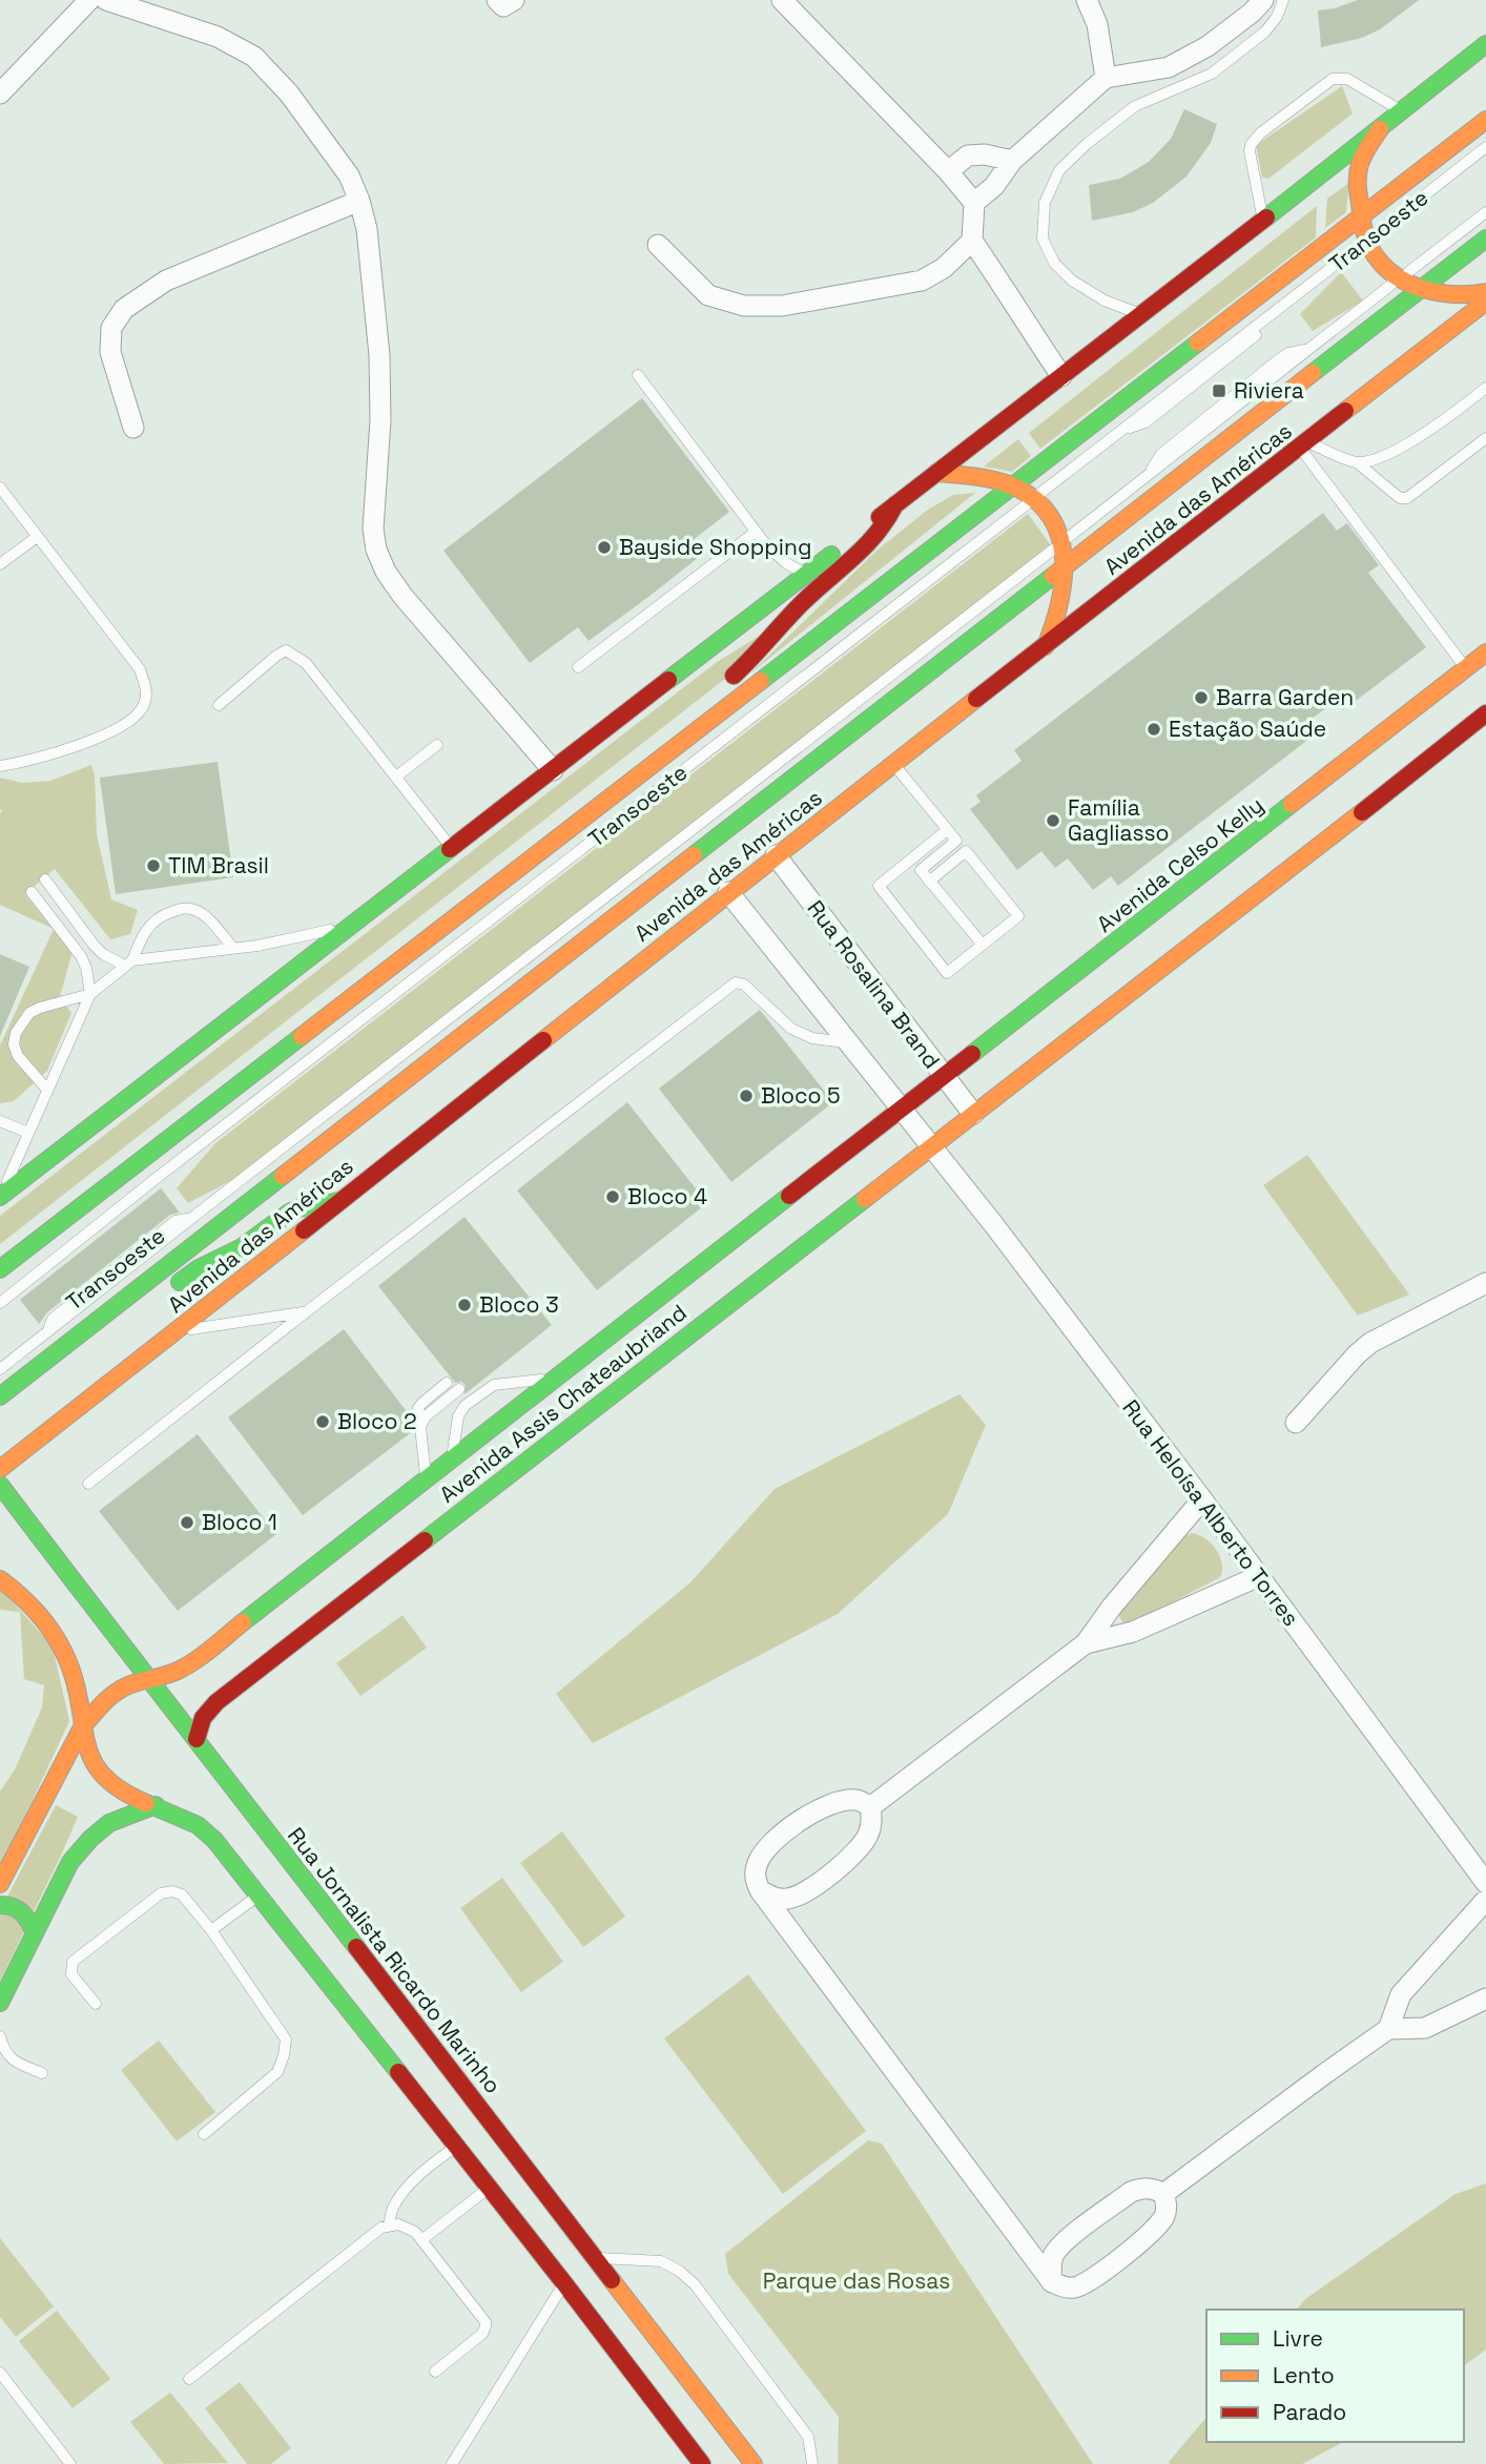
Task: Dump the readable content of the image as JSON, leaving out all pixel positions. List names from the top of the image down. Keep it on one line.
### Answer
{"streets":{"main road":["Avenida das Américas","Avenida Celso Kelly","Avenida Assis Chateaubriand","Rua Jornalista Ricardo Marinho"],"street":["Rua Rosalina Brand","Rua Heloísa Alberto Torres"],"lane":["Transoeste"]},"crossings":[["Avenida das Américas","Rua Rosalina Brand"],["Avenida Celso Kelly","Rua Rosalina Brand"],["Avenida Celso Kelly","Avenida Assis Chateaubriand"],["Rua Rosalina Brand","Avenida Assis Chateaubriand"],["Avenida Assis Chateaubriand","Rua Heloísa Alberto Torres"],["Avenida Assis Chateaubriand","Rua Jornalista Ricardo Marinho"]],"parks":["Parque das Rosas"],"places":{"transit":["Riviera"],"other":["Bayside Shopping","Barra Garden","Estação Saúde","Família Gagliasso","TIM Brasil","Bloco 5","Bloco 4","Bloco 3","Bloco 2","Bloco 1"]},"legend":["Livre","Lento","Parado"]}
